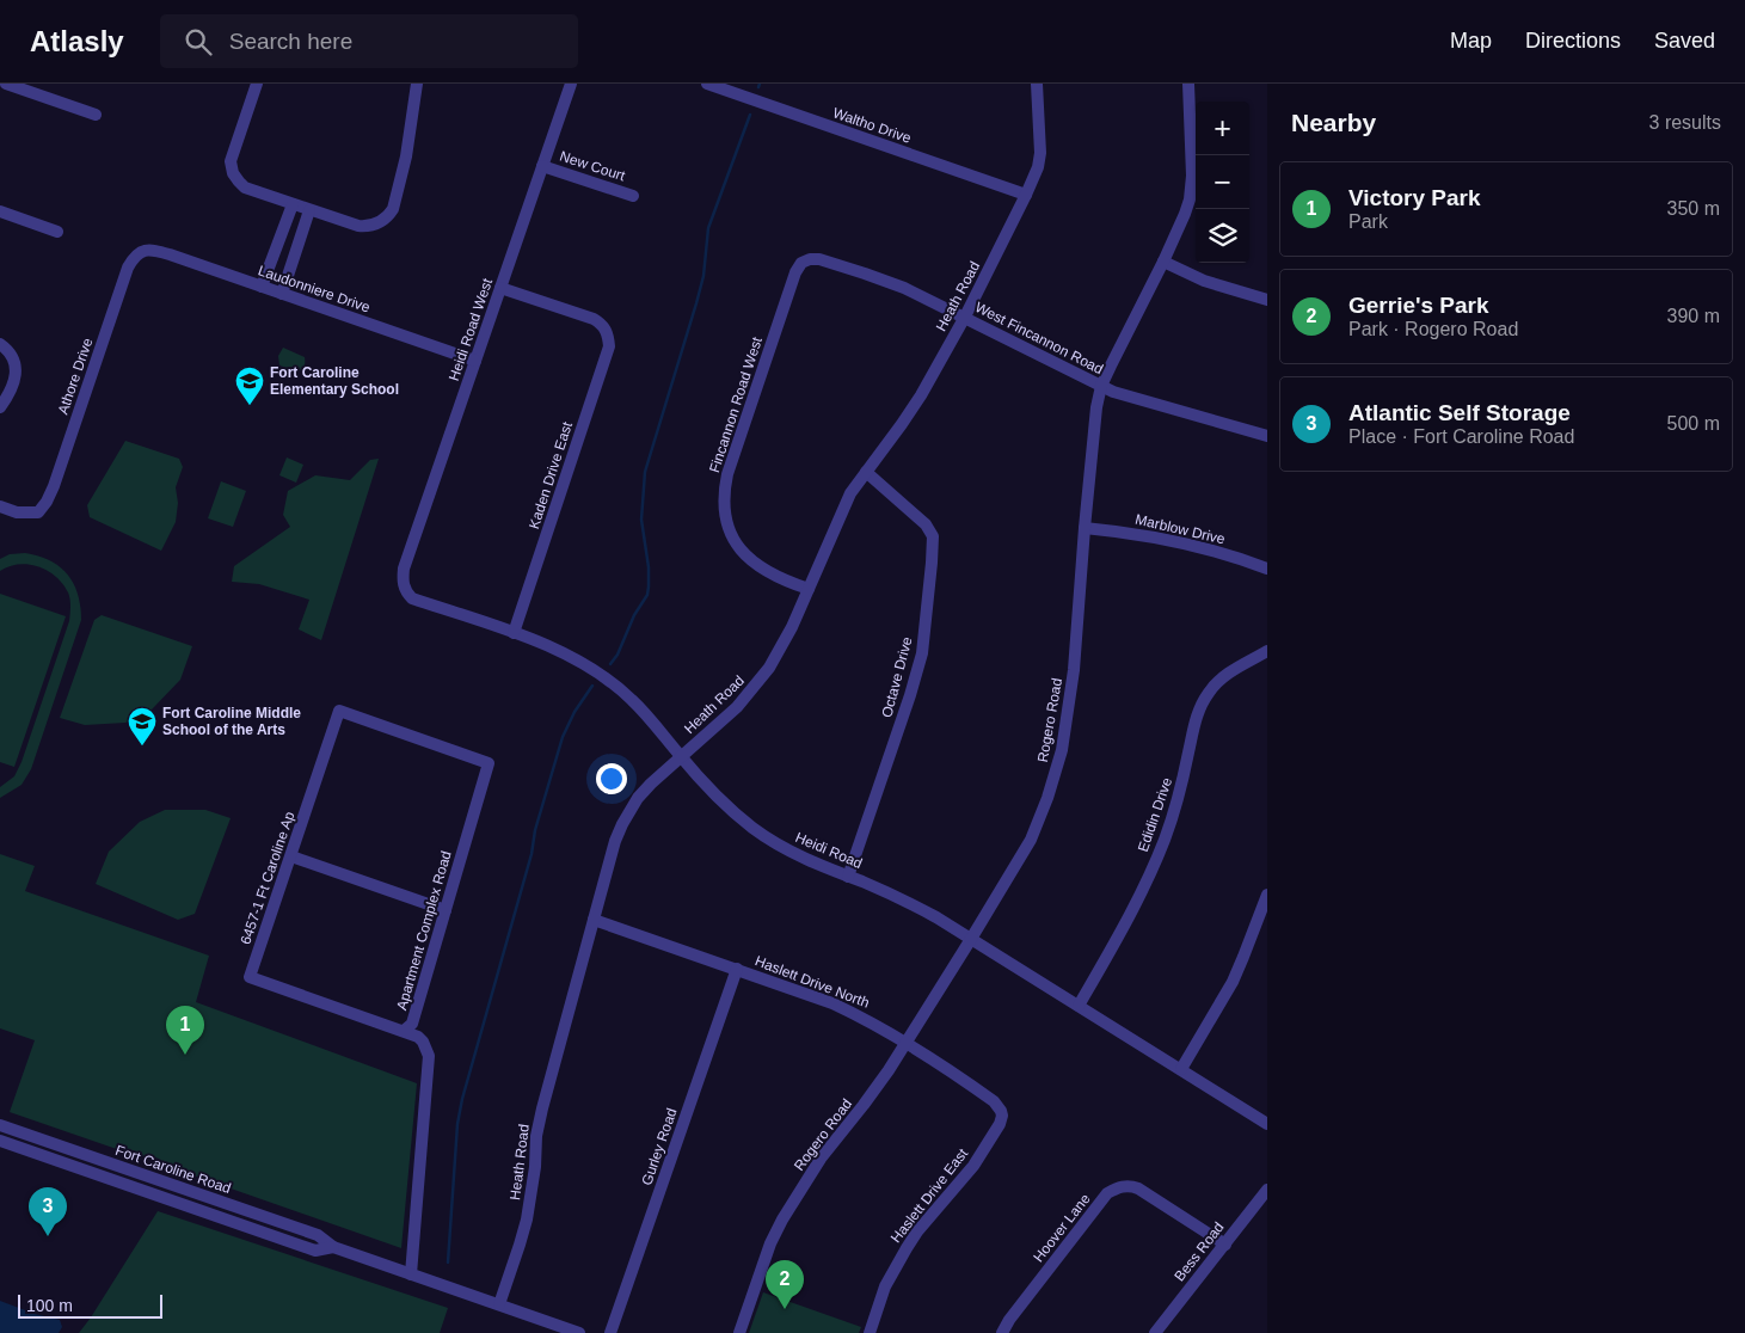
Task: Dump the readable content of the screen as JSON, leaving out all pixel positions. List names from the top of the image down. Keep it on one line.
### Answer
{"streets":{"street":["Waltho Drive","New Court","Laudonniere Drive","Heath Road","Heidi Road West","West Fincannon Road","Athore Drive","Fincannon Road West","Kaden Drive East","Marblow Drive","Octave Drive","Rogero Road","Edidin Drive","Heidi Road","6457-1 Ft Caroline Ap","Apartment Complex Road","Haslett Drive North","Gurley Road","Fort Caroline Road","Haslett Drive East","Hoover Lane","Bess Road"]},"crossings":[["Waltho Drive","Heath Road"],["New Court","Heidi Road West"],["Laudonniere Drive","Heidi Road West"],["Laudonniere Drive","Athore Drive"],["Heath Road","West Fincannon Road"],["Heath Road","Fincannon Road West"],["Heath Road","Octave Drive"],["Heath Road","Heidi Road"],["Heath Road","Haslett Drive North"],["Heath Road","Fort Caroline Road"],["Heidi Road West","Kaden Drive East"],["Heidi Road West","Heidi Road"],["West Fincannon Road","Fincannon Road West"],["West Fincannon Road","Rogero Road"],["Kaden Drive East","Heidi Road"],["Marblow Drive","Rogero Road"],["Octave Drive","Heidi Road"],["Rogero Road","Heidi Road"],["Rogero Road","Haslett Drive North"],["Edidin Drive","Heidi Road"],["6457-1 Ft Caroline Ap","Apartment Complex Road"],["Apartment Complex Road","Fort Caroline Road"],["Haslett Drive North","Gurley Road"],["Haslett Drive North","Haslett Drive East"],["Hoover Lane","Bess Road"]],"places":{"school or university":["Fort Caroline Elementary School","Fort Caroline Middle School of the Arts"]},"scale_bar":"100 m","page":{"header":"Atlasly","search":"Search here","nav":["Map","Directions","Saved"],"heading":["Nearby","3 results"],"map_buttons":["+","−"],"list":[{"mark":"1","name":"Victory Park","note":"Park","value":"350 m"},{"mark":"2","name":"Gerrie's Park","note":"Park · Rogero Road","value":"390 m"},{"mark":"3","name":"Atlantic Self Storage","note":"Place · Fort Caroline Road","value":"500 m"}],"pins":["1","3","2"],"scale":"100 m"}}
